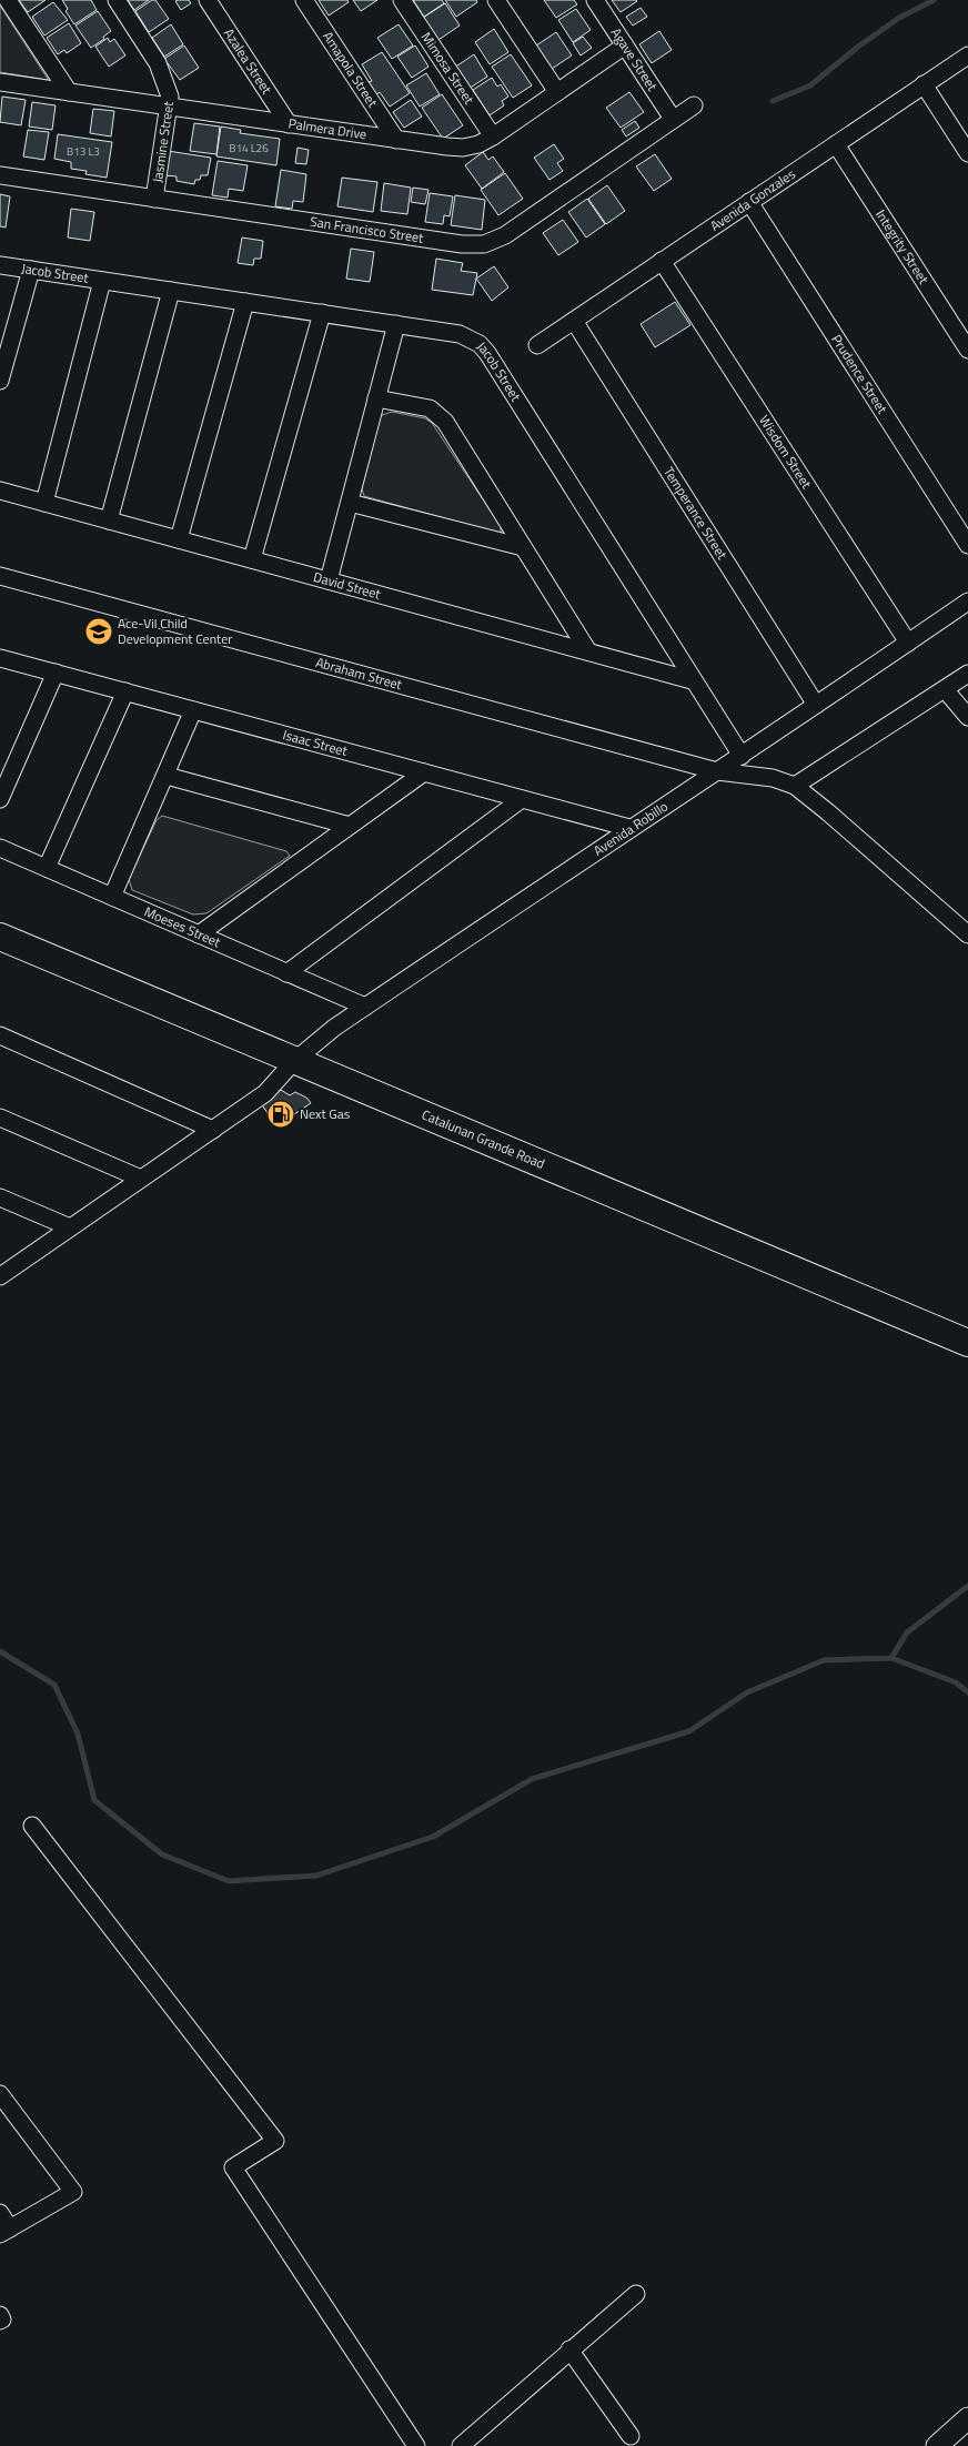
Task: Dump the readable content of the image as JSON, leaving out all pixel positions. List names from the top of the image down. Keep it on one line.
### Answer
{"streets":{"main road":["Catalunan Grande Road"],"street":["Agave Street","Azalea Street","Mimosa Street","Amapola Street","Palmera Drive","Jasmine Street","Avenida Gonzales","San Francisco Street","Integrity Street","Jacob Street","Prudence Street","Wisdom Street","Temperance Street","David Street","Abraham Street","Isaac Street","Avenida Robillo","Moeses Street"]},"crossings":[["Agave Street","Palmera Drive"],["Agave Street","San Francisco Street"],["Azalea Street","Palmera Drive"],["Mimosa Street","Palmera Drive"],["Amapola Street","Palmera Drive"],["Palmera Drive","Jasmine Street"],["Jasmine Street","San Francisco Street"],["Avenida Gonzales","Integrity Street"],["Avenida Gonzales","Prudence Street"],["Avenida Gonzales","Wisdom Street"],["Avenida Gonzales","Temperance Street"],["Jacob Street","David Street"],["Jacob Street","Avenida Robillo"],["Wisdom Street","Avenida Robillo"],["Temperance Street","Avenida Robillo"],["Abraham Street","Avenida Robillo"],["Isaac Street","Avenida Robillo"],["Avenida Robillo","Moeses Street"],["Avenida Robillo","Catalunan Grande Road"]],"places":{"school or university":["Ace-Vil Child Development Center"],"fuel station":["Next Gas"]},"house_numbers":["B14 L26","B13 L3"]}
